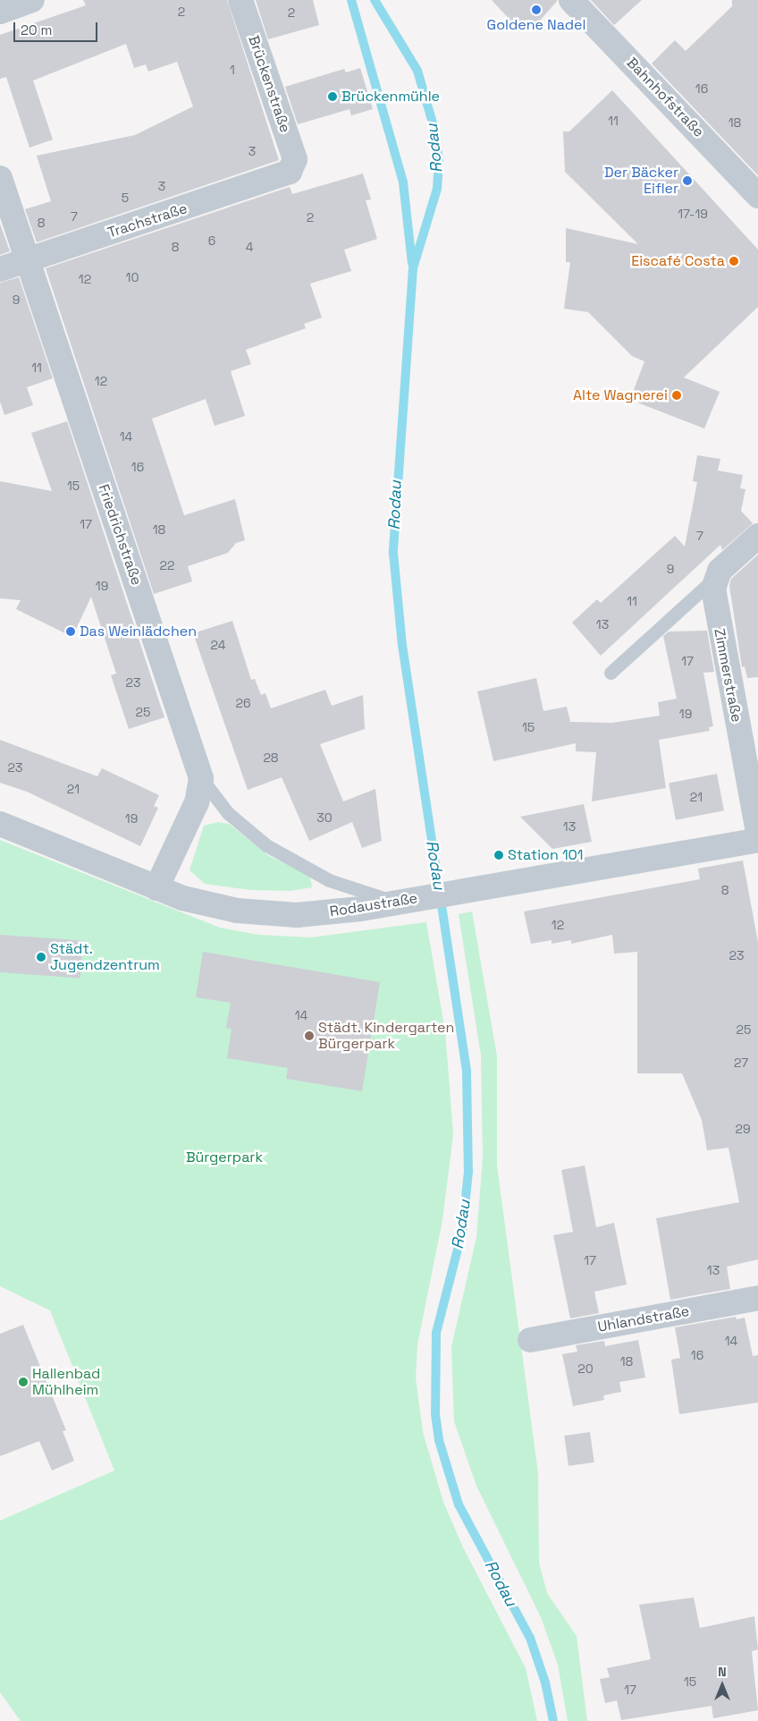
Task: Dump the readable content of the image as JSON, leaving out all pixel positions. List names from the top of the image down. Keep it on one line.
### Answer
{"streets":{"street":["Brückenstraße","Bahnhofstraße","Trachstraße","Friedrichstraße","Zimmerstraße","Rodaustraße","Uhlandstraße"]},"crossings":[["Brückenstraße","Trachstraße"],["Trachstraße","Friedrichstraße"],["Friedrichstraße","Rodaustraße"]],"water":["Rodau"],"parks":["Bürgerpark"],"places":["Goldene Nadel","Brückenmühle","Der Bäcker Eifler","Eiscafé Costa","Alte Wagnerei","Das Weinlädchen","Station 101","Städt. Jugendzentrum","Städt. Kindergarten Bürgerpark","Hallenbad Mühlheim"],"house_numbers":["2","2","1","16","11","18","3","3","5","17-19","7","2","8","6","8","4","10","12","9","11","12","14","16","15","17","18","7","22","9","19","11","13","24","17","23","26","25","19","15","28","23","21","21","30","19","13","8","12","23","14","25","27","29","17","13","14","16","18","20","15","17"],"scale_bar":"20 m","north":"top"}
